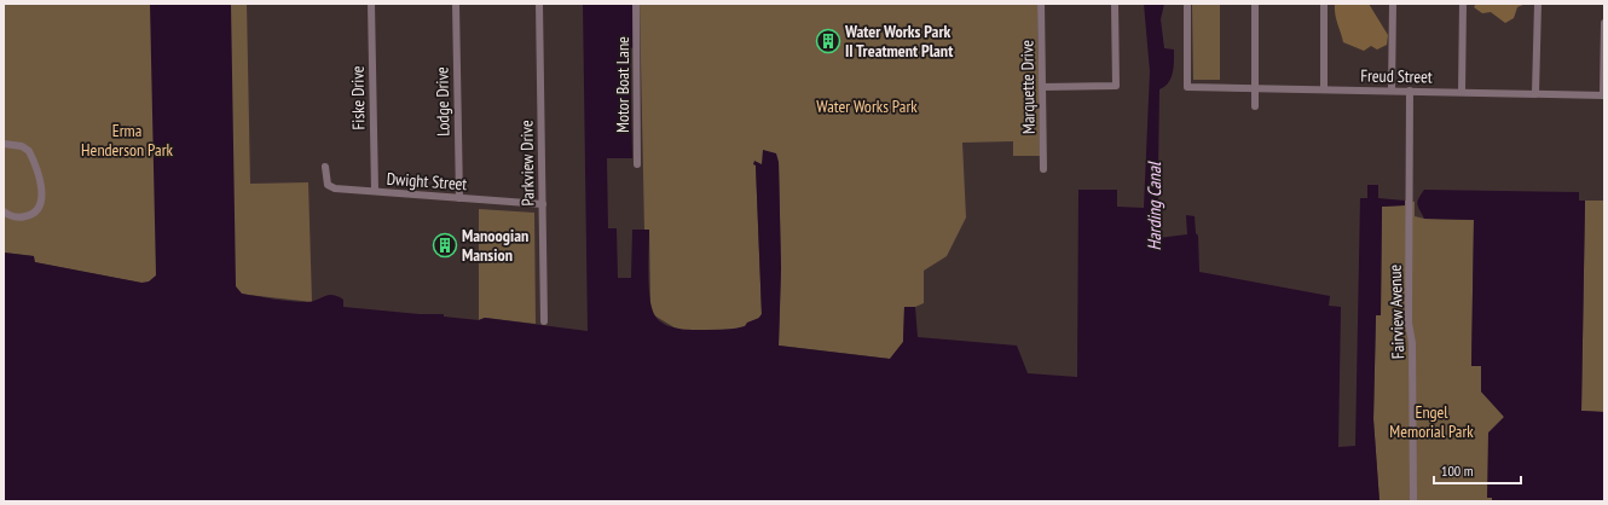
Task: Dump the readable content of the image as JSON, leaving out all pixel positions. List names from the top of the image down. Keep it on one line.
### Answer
{"streets":{"street":["Freud Street","Motor Boat Lane","Marquette Drive","Fiske Drive","Lodge Drive","Parkview Drive","Dwight Street","Fairview Avenue"]},"crossings":[["Freud Street","Fairview Avenue"],["Fiske Drive","Dwight Street"],["Lodge Drive","Dwight Street"],["Parkview Drive","Dwight Street"]],"water":["Harding Canal"],"parks":["Water Works Park","Erma Henderson Park","Engel Memorial Park"],"places":{"building":["Water Works Park II Treatment Plant","Manoogian Mansion"]},"scale_bar":"100 m"}
